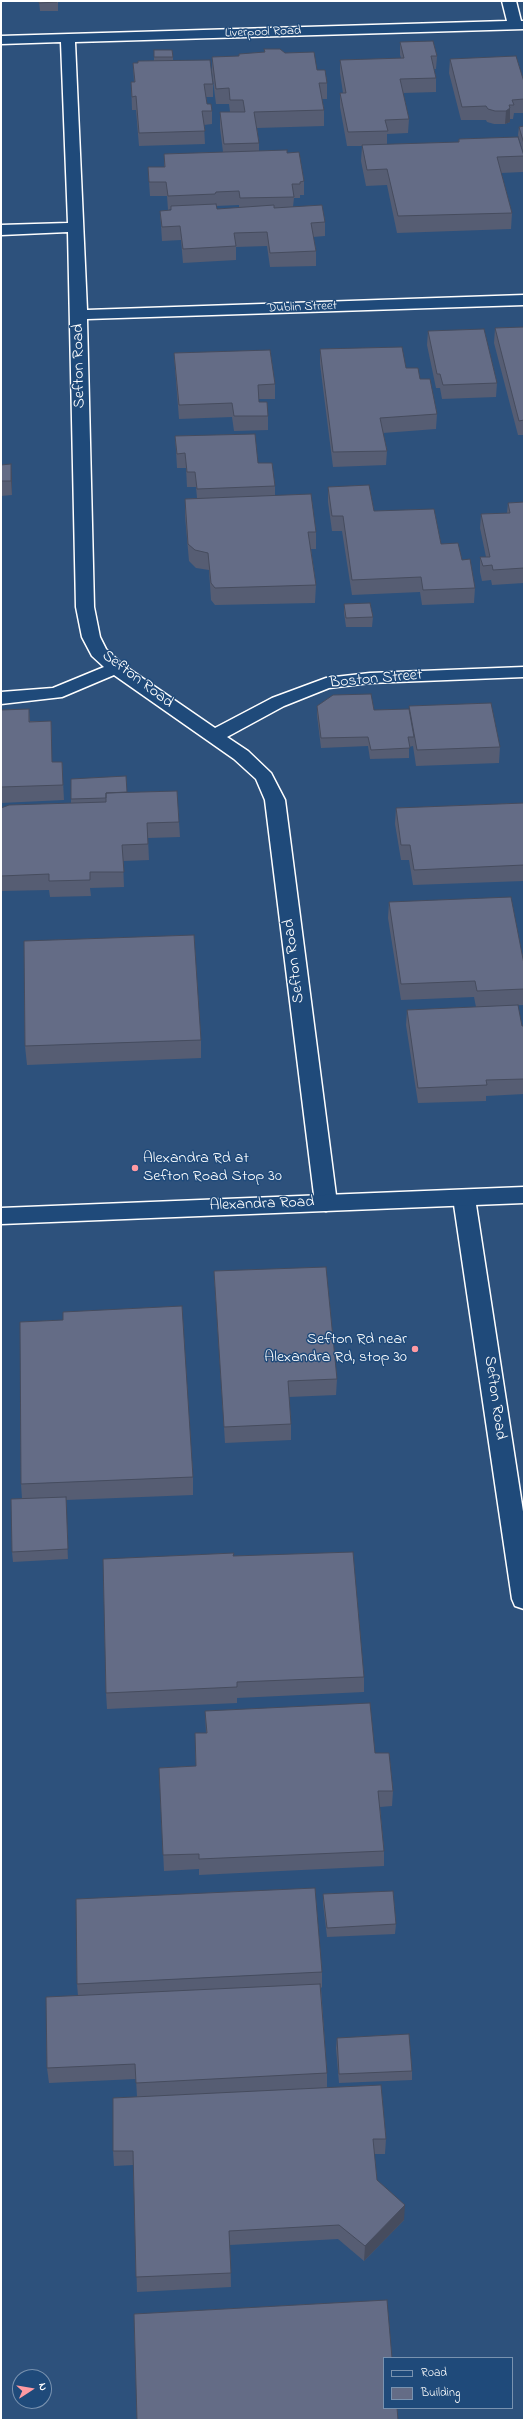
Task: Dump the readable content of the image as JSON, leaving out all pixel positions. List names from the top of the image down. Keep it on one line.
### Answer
{"streets":{"street":["Liverpool Road","Dublin Street","Sefton Road","Boston Street","Alexandra Road"]},"crossings":[["Liverpool Road","Sefton Road"],["Dublin Street","Sefton Road"],["Sefton Road","Boston Street"],["Sefton Road","Alexandra Road"]],"places":["Alexandra Rd at Sefton Road Stop 30","Sefton Rd near Alexandra Rd, stop 30"],"legend":["Road","Building"],"north":"right"}
